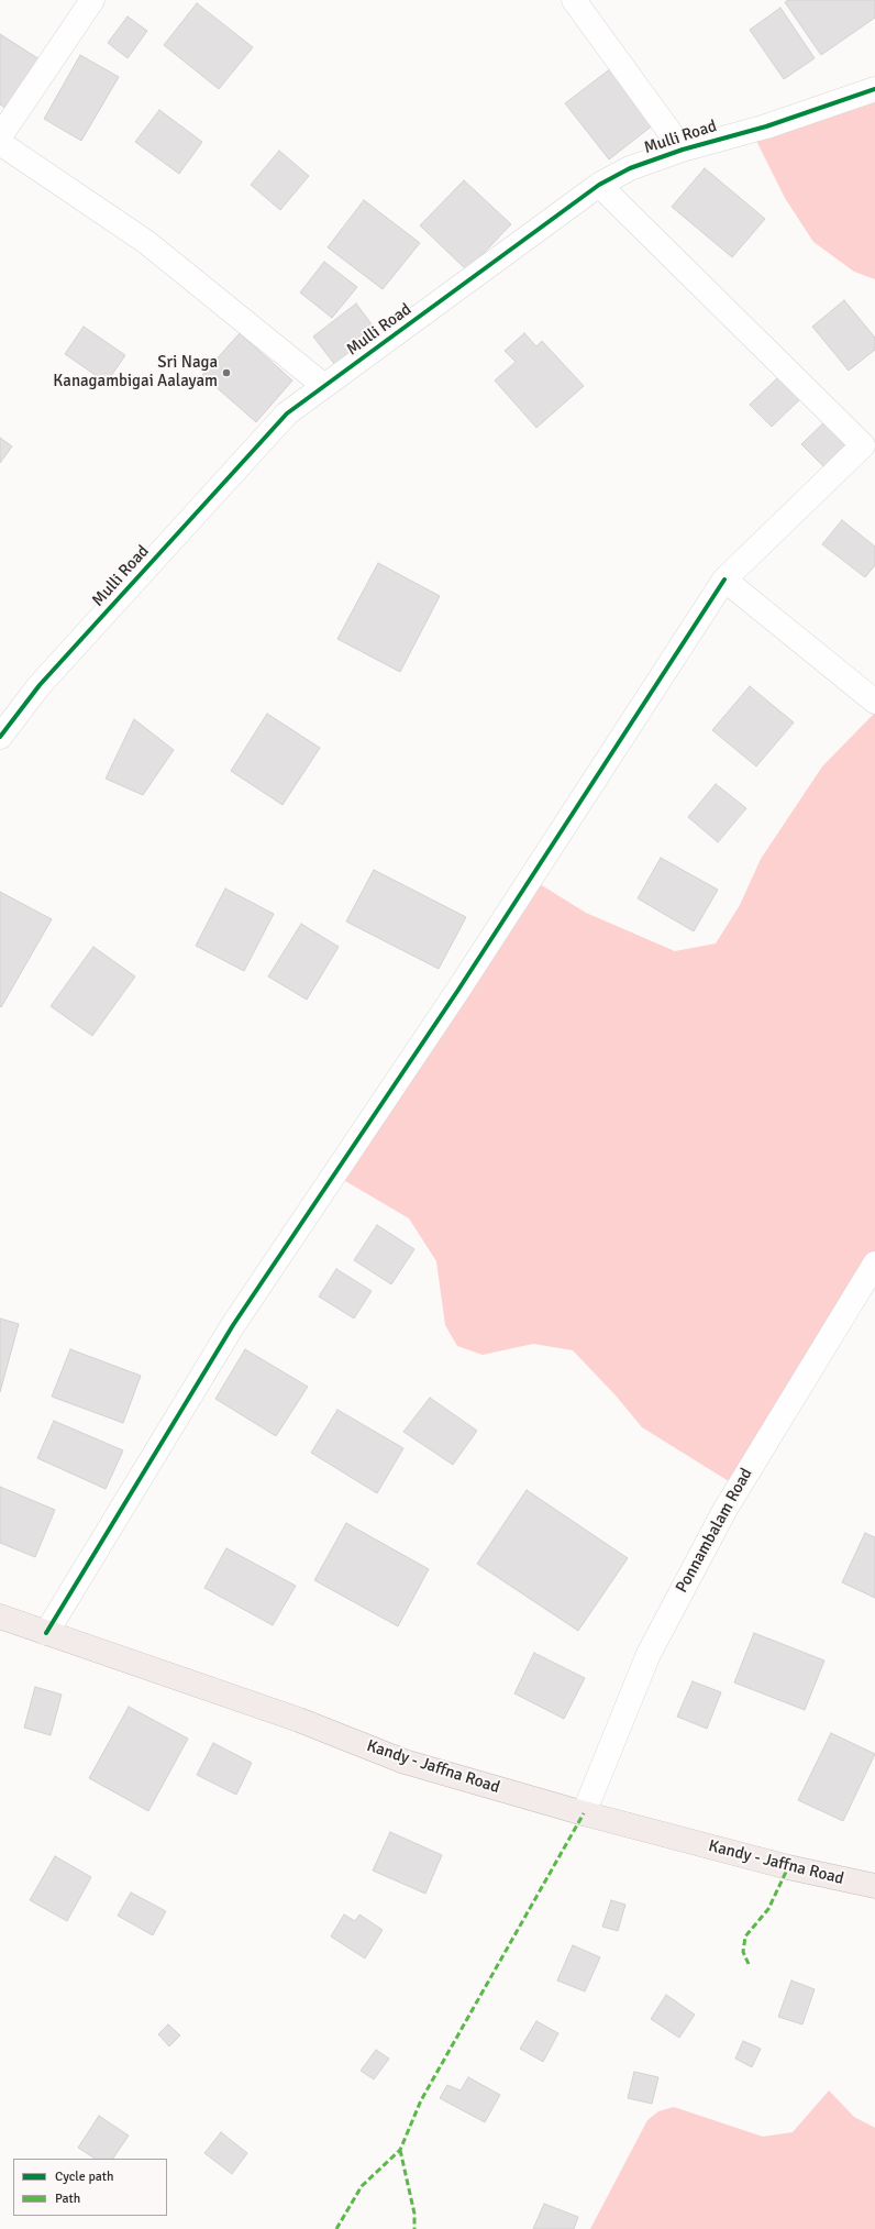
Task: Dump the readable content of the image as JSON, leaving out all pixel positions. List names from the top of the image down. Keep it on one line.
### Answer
{"streets":{"highway":["Kandy - Jaffna Road"],"street":["Mulli Road","Ponnambalam Road"]},"crossings":[["Ponnambalam Road","Kandy - Jaffna Road"]],"places":["Sri Naga Kanagambigai Aalayam"],"legend":["Cycle path","Path"]}
